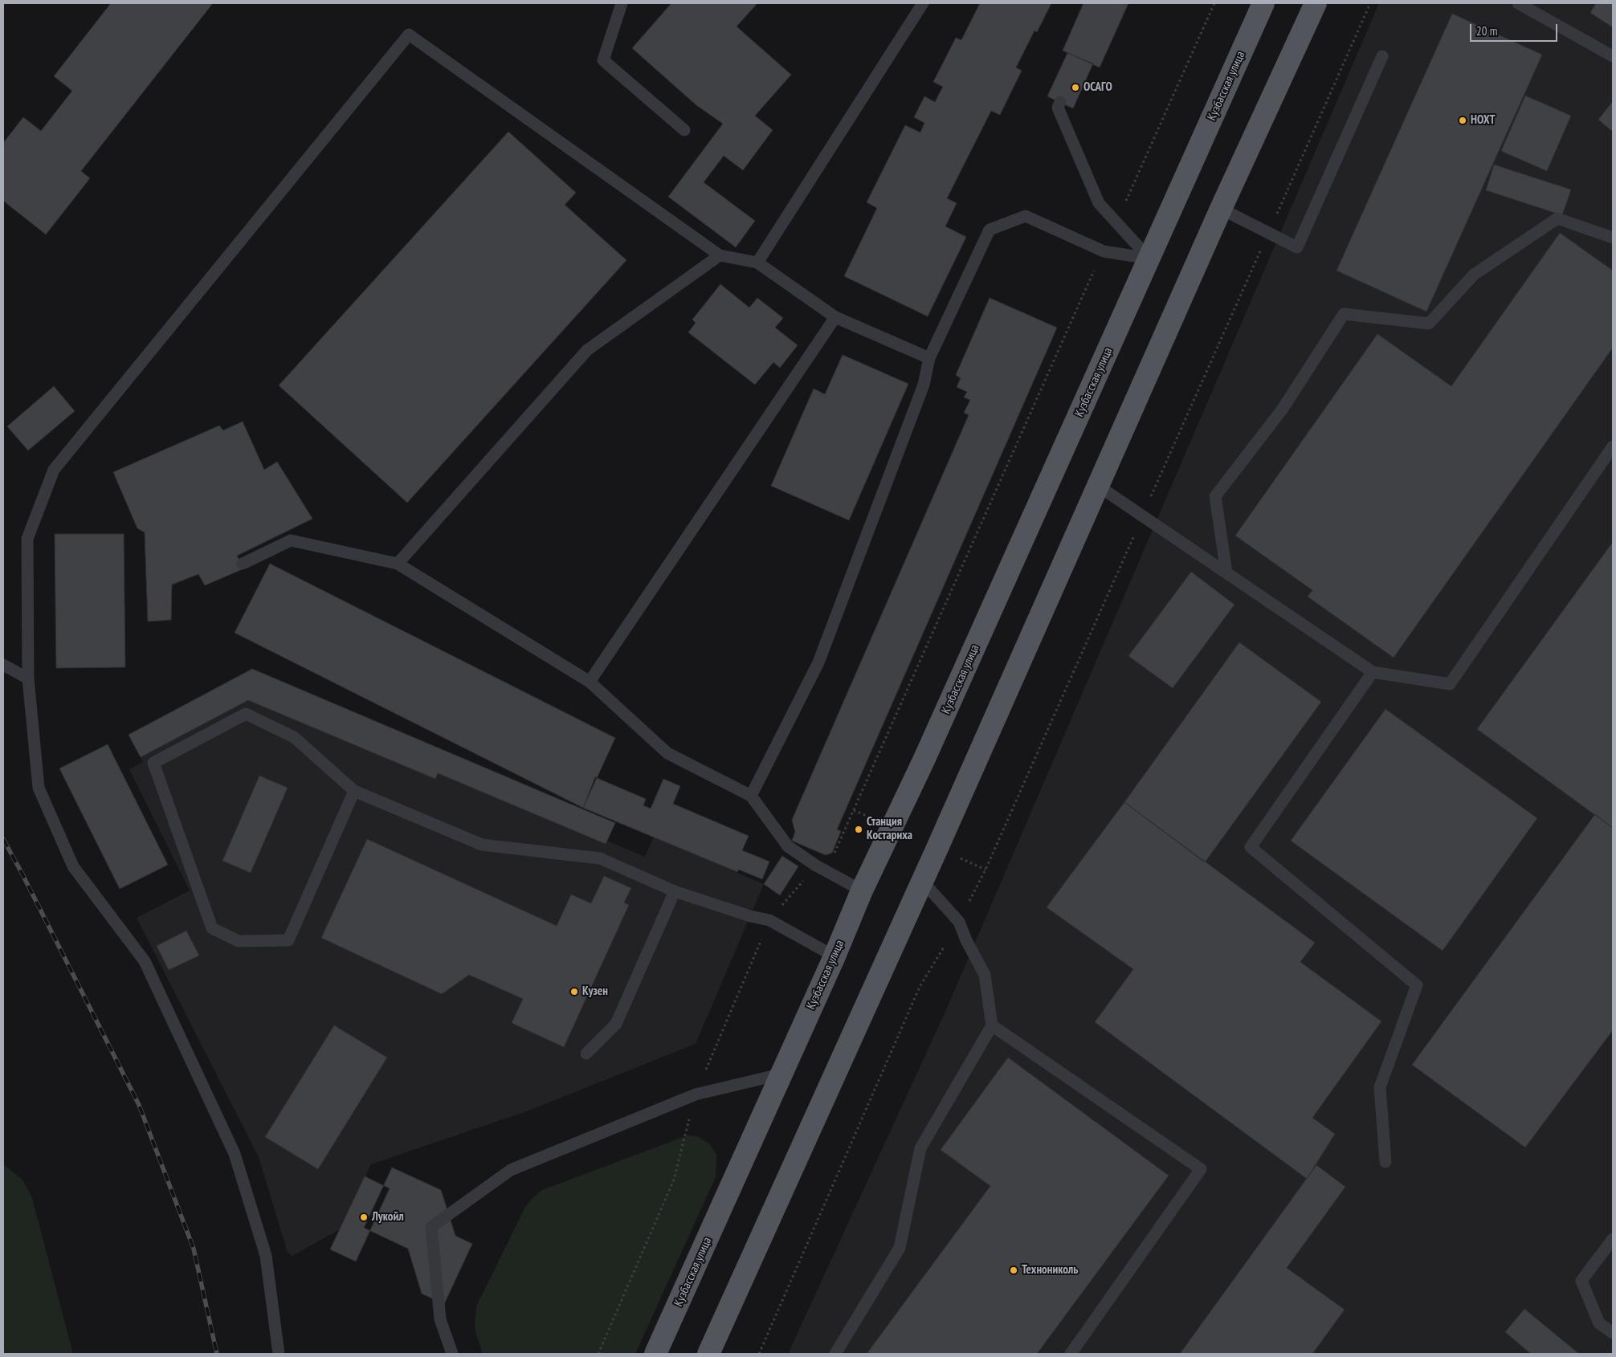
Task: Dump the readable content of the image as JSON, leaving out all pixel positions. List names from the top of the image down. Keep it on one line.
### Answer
{"streets":{"main road":["Кузбасская улица"]},"places":["ОСАГО","НОХТ","Станция Костариха","Кузен","Лукойл","Технониколь"],"scale_bar":"20 m"}
